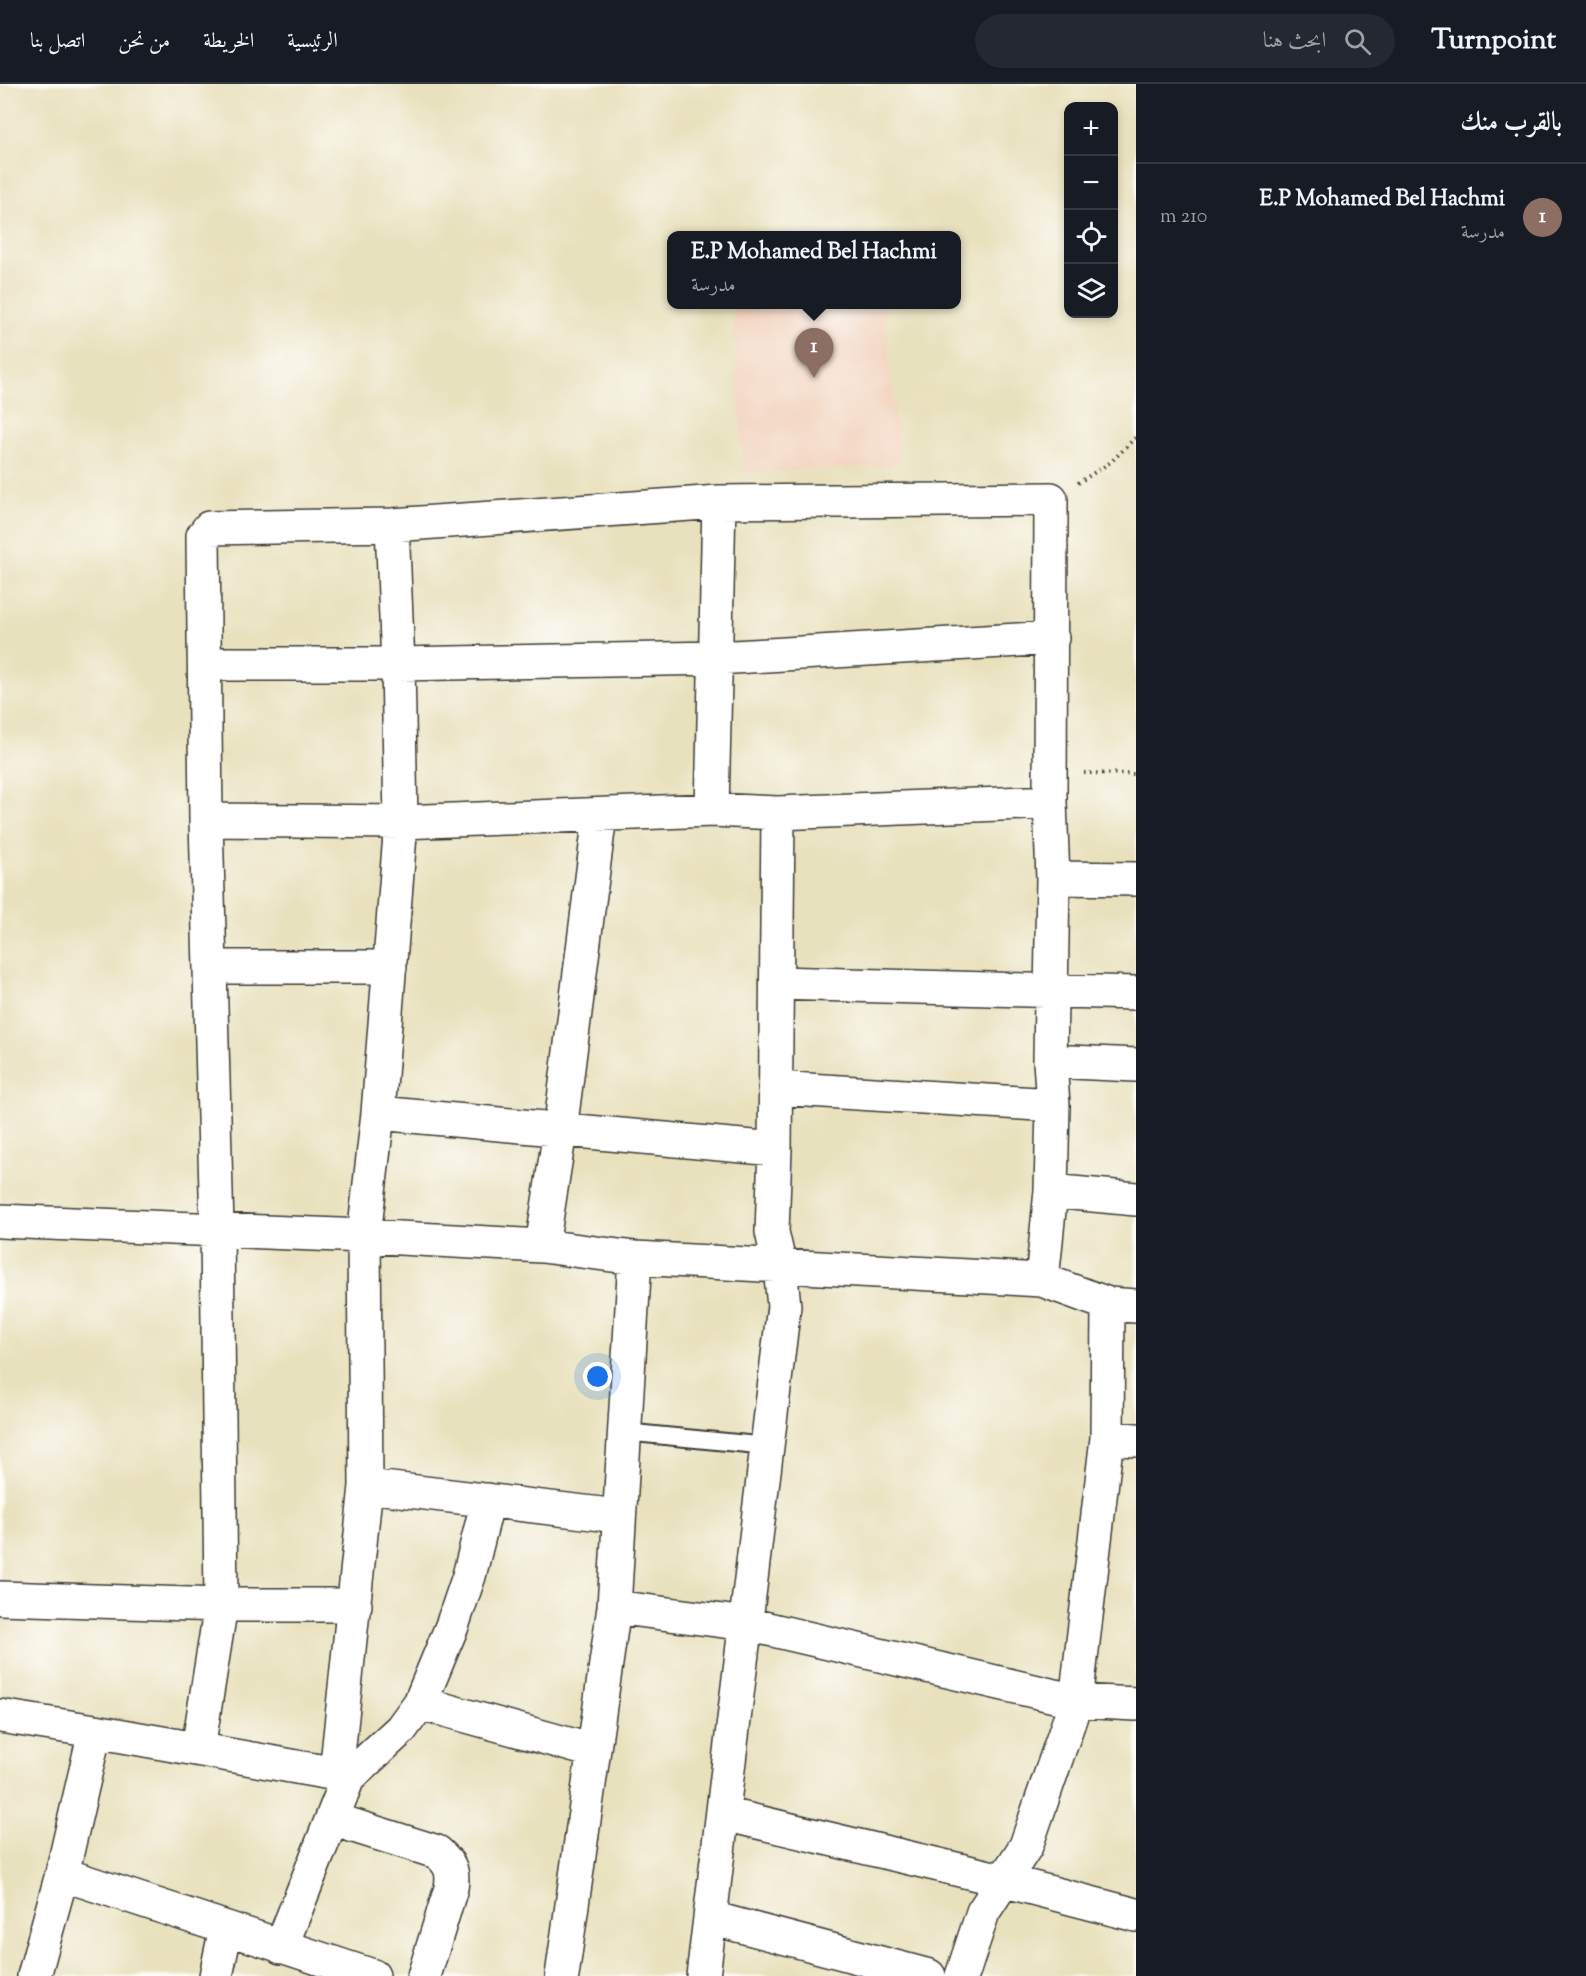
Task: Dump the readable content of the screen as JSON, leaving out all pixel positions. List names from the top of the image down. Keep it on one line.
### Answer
{"page":{"header":"Turnpoint","search":"ابحث هنا","nav":["الرئيسية","الخريطة","من نحن","اتصل بنا"],"heading":"بالقرب منك","map_buttons":["+","−"],"list":[{"mark":"1","name":"E.P Mohamed Bel Hachmi","note":"مدرسة","value":"210 m"}],"popup":["E.P Mohamed Bel Hachmi","مدرسة"],"pins":"1"}}
